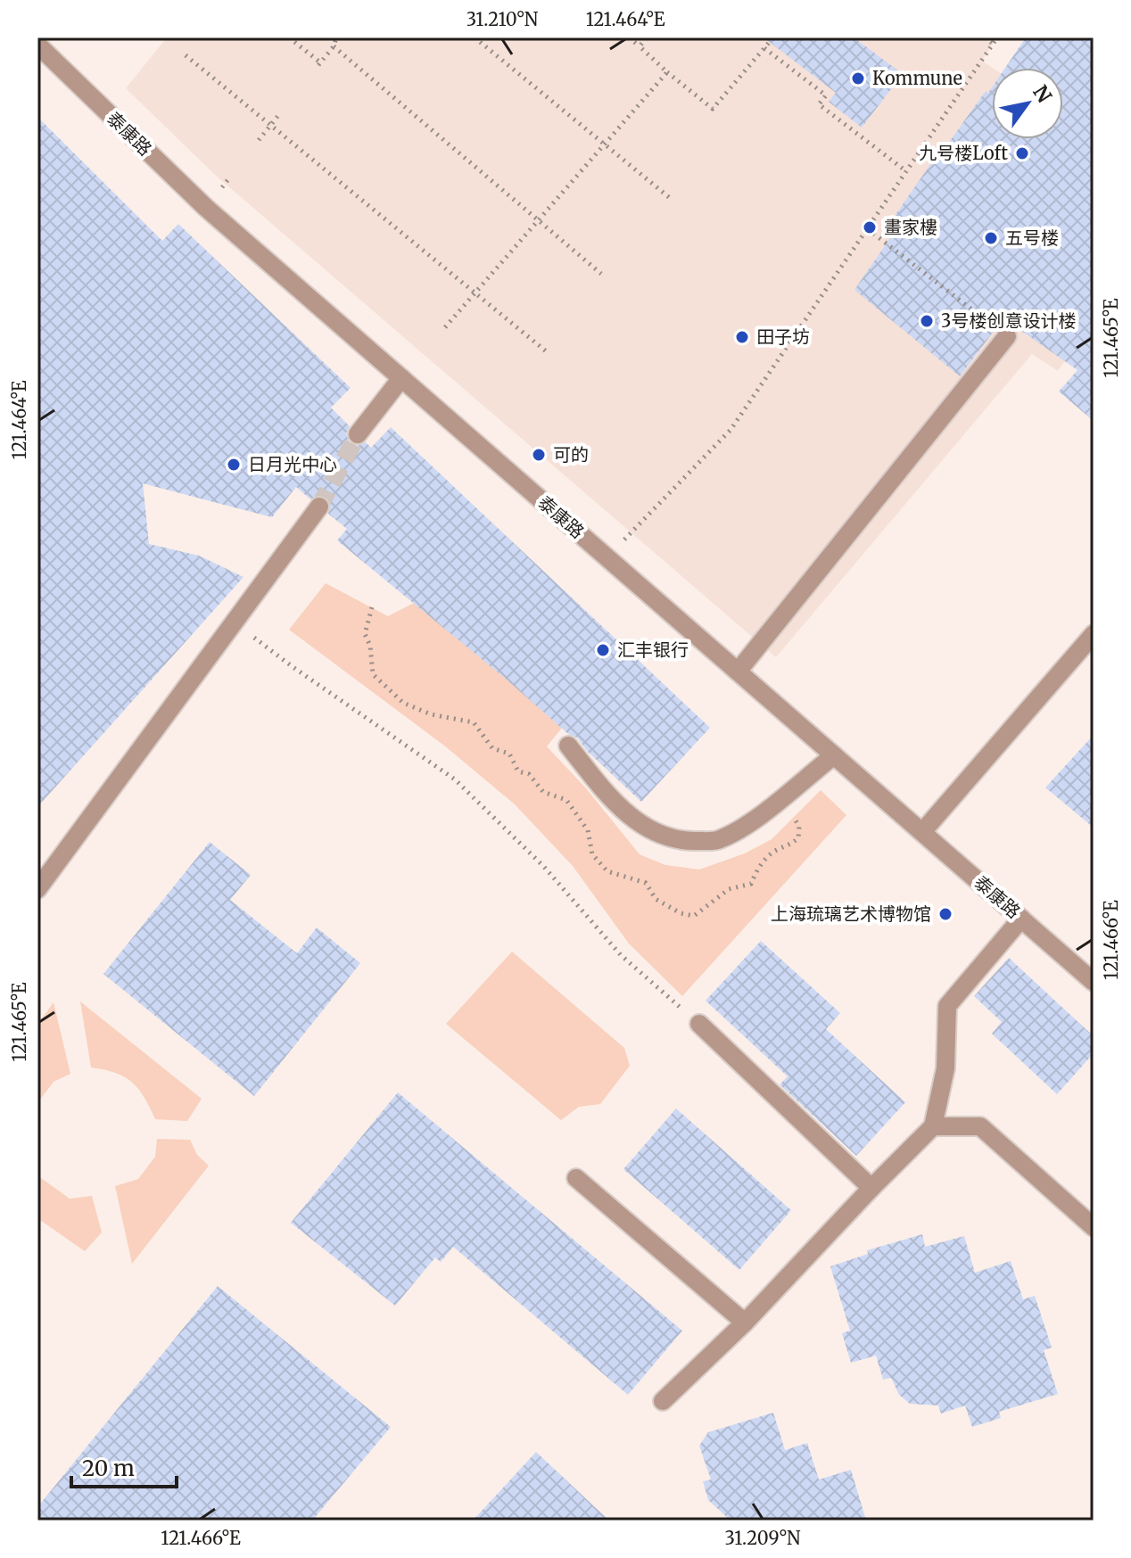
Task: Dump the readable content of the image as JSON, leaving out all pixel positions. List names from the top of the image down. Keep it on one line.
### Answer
{"streets":{"street":["泰康路"]},"places":["Kommune","九号楼Loft","畫家樓","五号楼","3号楼创意设计楼","田子坊","可的","日月光中心","汇丰银行","上海琉璃艺术博物馆"],"scale_bar":"20 m","north":"top right","coordinates":["31.210°N","121.464°E","121.465°E","121.466°E","31.209°N"]}
